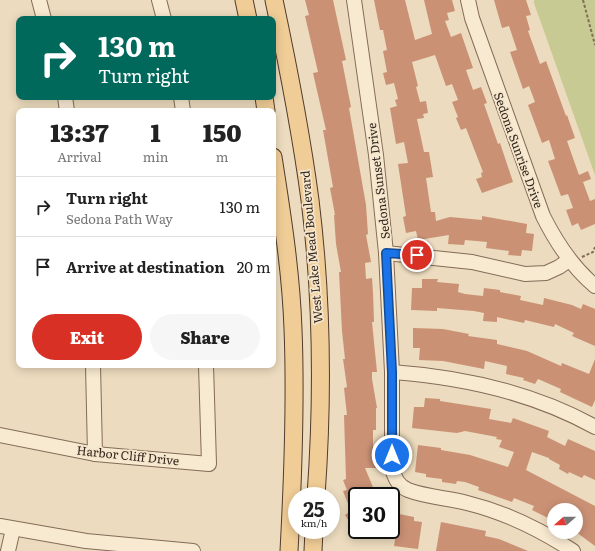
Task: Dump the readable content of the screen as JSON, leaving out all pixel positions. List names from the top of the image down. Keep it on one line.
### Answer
{"streets":{"main road":["West Lake Mead Boulevard"],"street":["Sedona Sunrise Drive","Sedona Sunset Drive","Harbor Cliff Drive"]},"north":"left","page":{"turn":["130 m","Turn right"],"eta":["13:37","Arrival","1","min","150","m"],"list":[{"name":"Turn right","note":"Sedona Path Way","value":"130 m"},{"name":"Arrive at destination","value":"20 m"}],"buttons":["Exit","Share"],"speed":"25 km/h","limit":"30"}}
